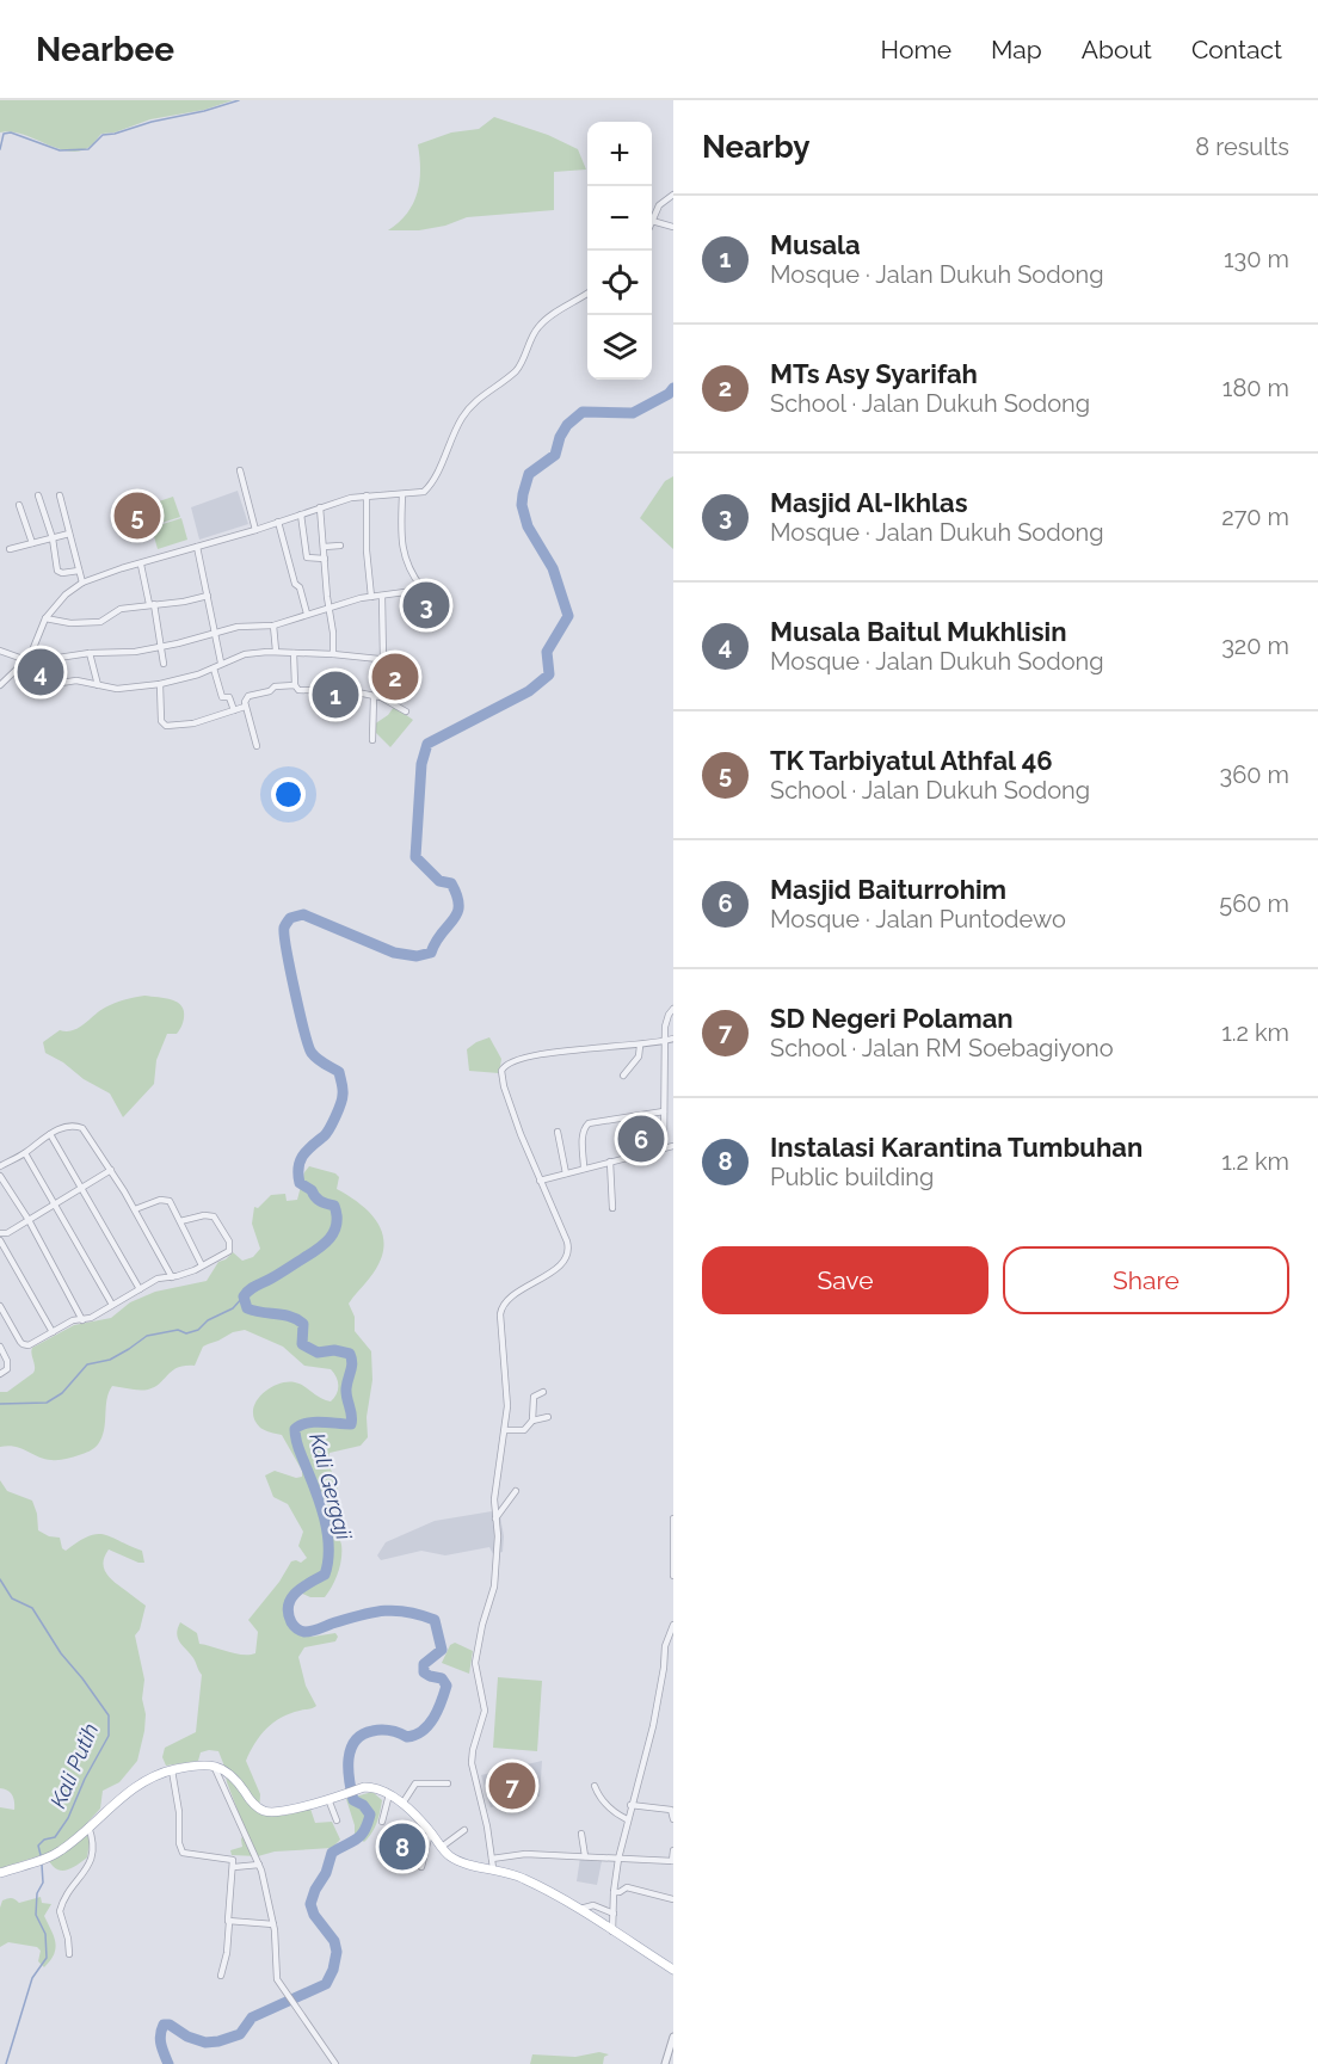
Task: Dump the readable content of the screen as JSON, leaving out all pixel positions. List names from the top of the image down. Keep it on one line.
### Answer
{"water":["Kali Gergaji","Kali Putih"],"page":{"header":"Nearbee","nav":["Home","Map","About","Contact"],"heading":["Nearby","8 results"],"map_buttons":["+","−"],"list":[{"mark":"1","name":"Musala","note":"Mosque · Jalan Dukuh Sodong","value":"130 m"},{"mark":"2","name":"MTs Asy Syarifah","note":"School · Jalan Dukuh Sodong","value":"180 m"},{"mark":"3","name":"Masjid Al-Ikhlas","note":"Mosque · Jalan Dukuh Sodong","value":"270 m"},{"mark":"4","name":"Musala Baitul Mukhlisin","note":"Mosque · Jalan Dukuh Sodong","value":"320 m"},{"mark":"5","name":"TK Tarbiyatul Athfal 46","note":"School · Jalan Dukuh Sodong","value":"360 m"},{"mark":"6","name":"Masjid Baiturrohim","note":"Mosque · Jalan Puntodewo","value":"560 m"},{"mark":"7","name":"SD Negeri Polaman","note":"School · Jalan RM Soebagiyono","value":"1.2 km"},{"mark":"8","name":"Instalasi Karantina Tumbuhan","note":"Public building","value":"1.2 km"}],"pins":["5","3","4","2","1","6","7","8"],"buttons":["Save","Share"]}}
